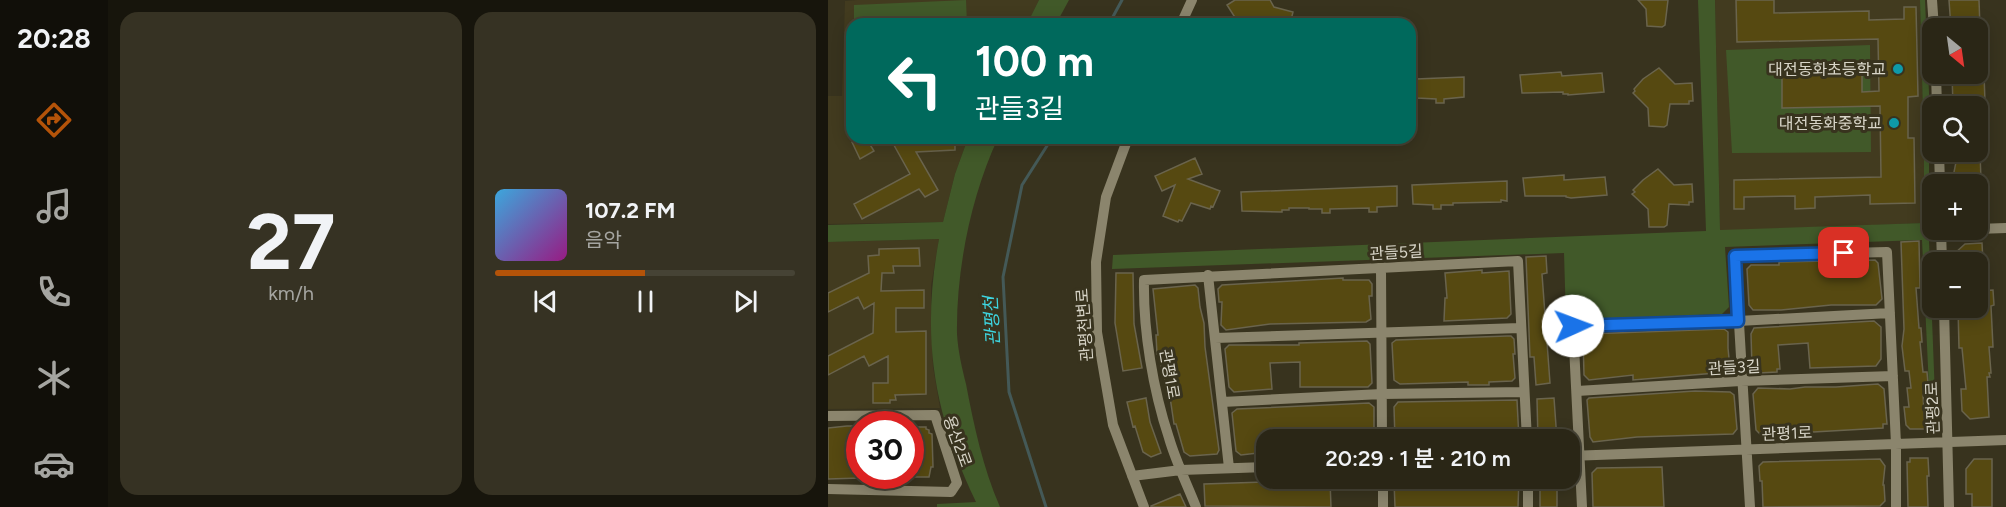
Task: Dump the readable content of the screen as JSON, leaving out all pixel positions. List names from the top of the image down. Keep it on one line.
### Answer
{"streets":{"street":["관들5길","관평천변로","관들3길","관평1로","관평2로","용산2로"]},"crossings":[["관들5길","관평1로"],["관평1로","관평2로"]],"water":["관평천"],"places":["대전동화초등학교","대전동화중학교"],"north":"bottom right","page":{"tabs":"20:28","tile":["27","km/h"],"map_buttons":["+","−"],"turn":["100 m","관들3길"],"song":["107.2 FM","음악"],"limit":"30","trip":"20:29 · 1 분 · 210 m"}}
